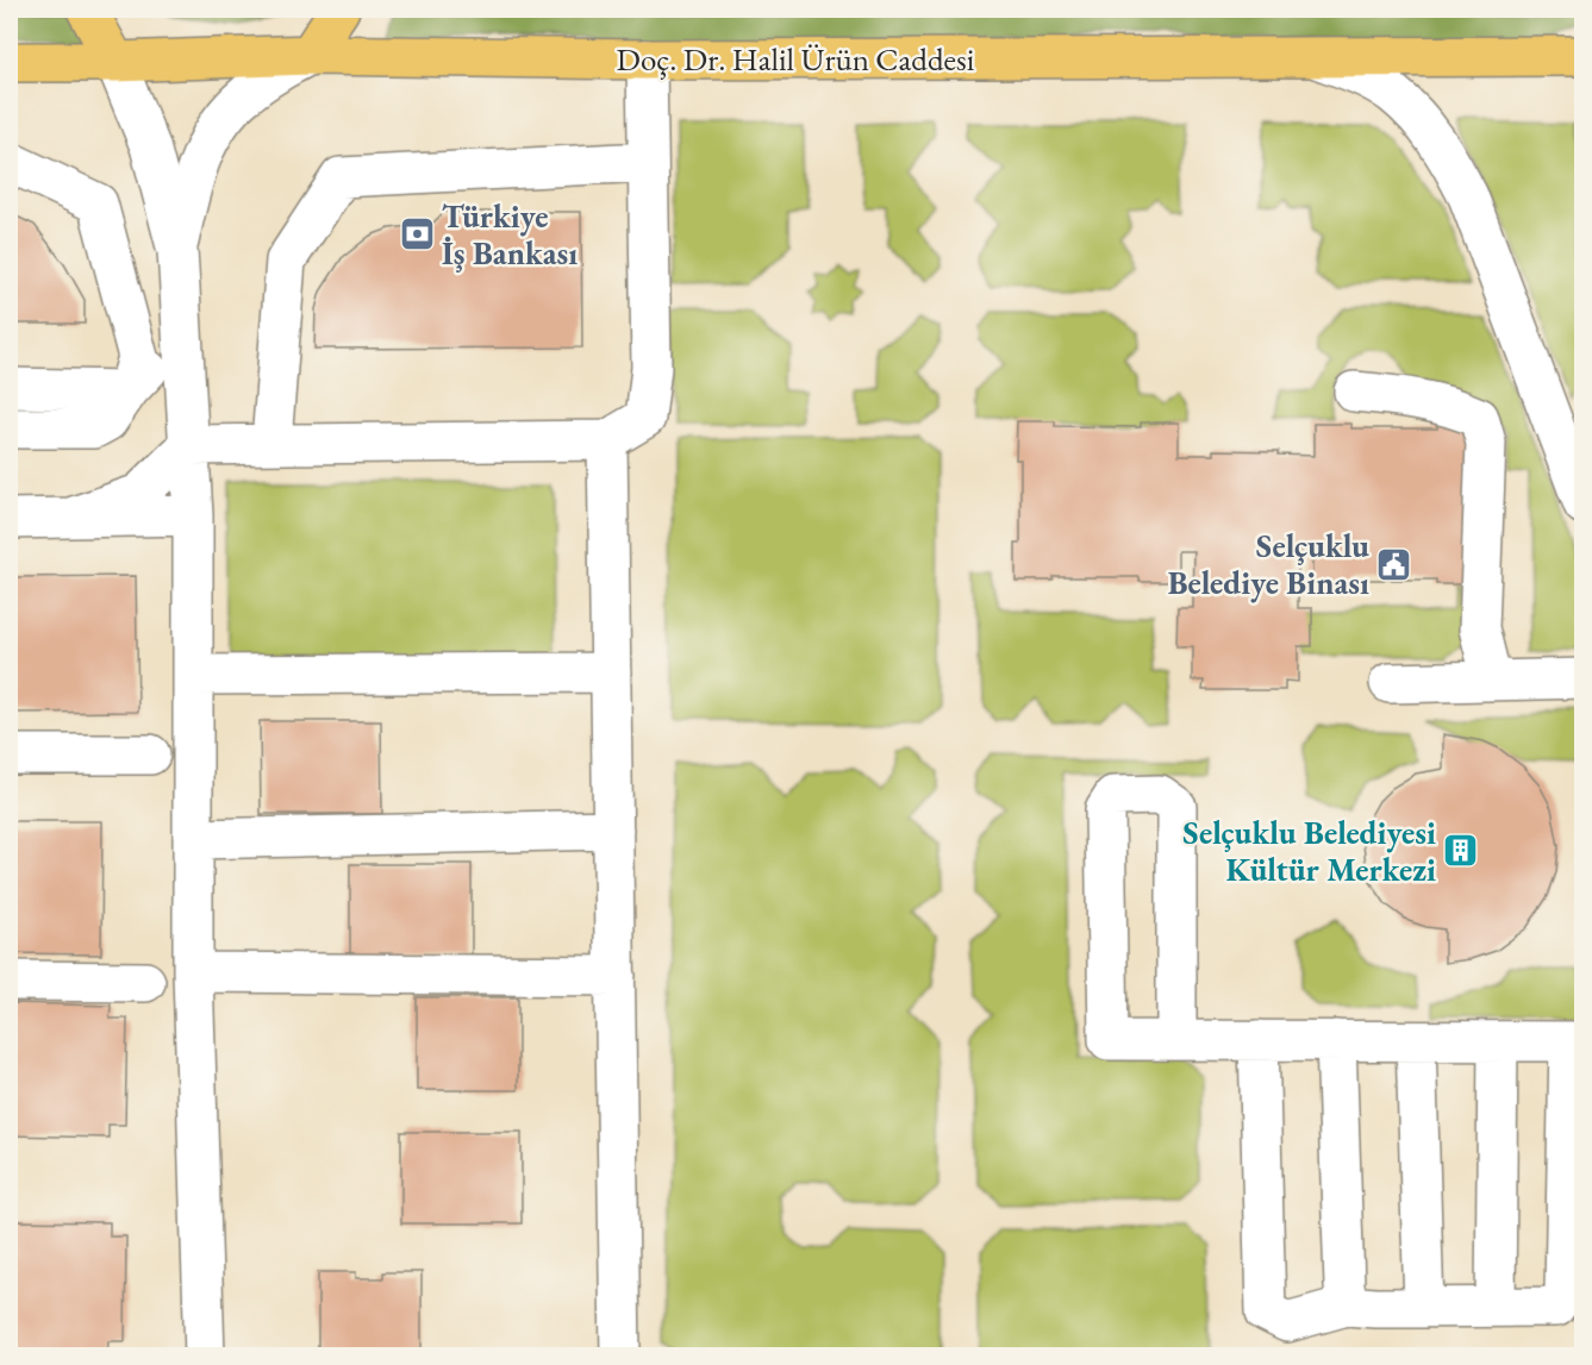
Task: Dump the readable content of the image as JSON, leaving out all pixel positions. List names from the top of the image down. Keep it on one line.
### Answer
{"streets":{"main road":["Doç. Dr. Halil Ürün Caddesi"]},"places":{"bank":["Türkiye İş Bankası"],"public building":["Selçuklu Belediye Binası"],"building":["Selçuklu Belediyesi Kültür Merkezi"]}}
